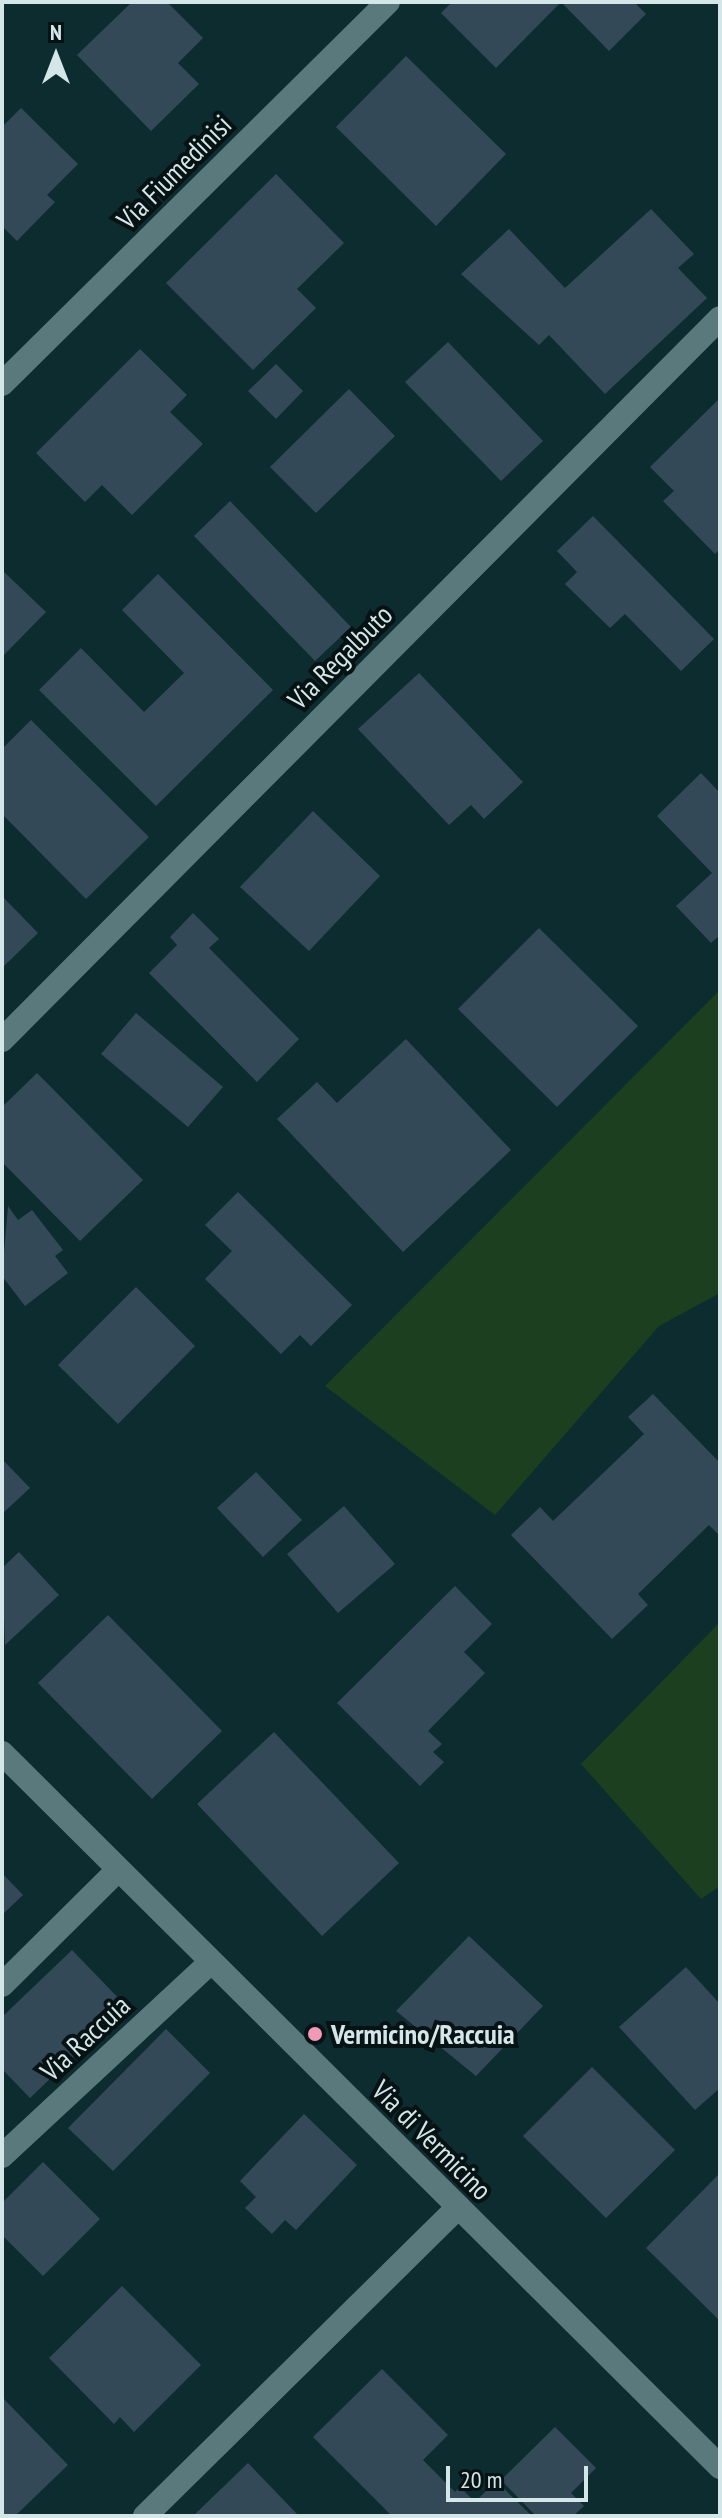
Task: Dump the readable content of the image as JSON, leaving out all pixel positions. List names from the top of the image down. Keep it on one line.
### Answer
{"streets":{"street":["Via Fiumedinisi","Via Regalbuto","Via Raccuia","Via di Vermicino"]},"crossings":[["Via Raccuia","Via di Vermicino"]],"places":["Vermicino/Raccuia"],"scale_bar":"20 m","north":"top"}
